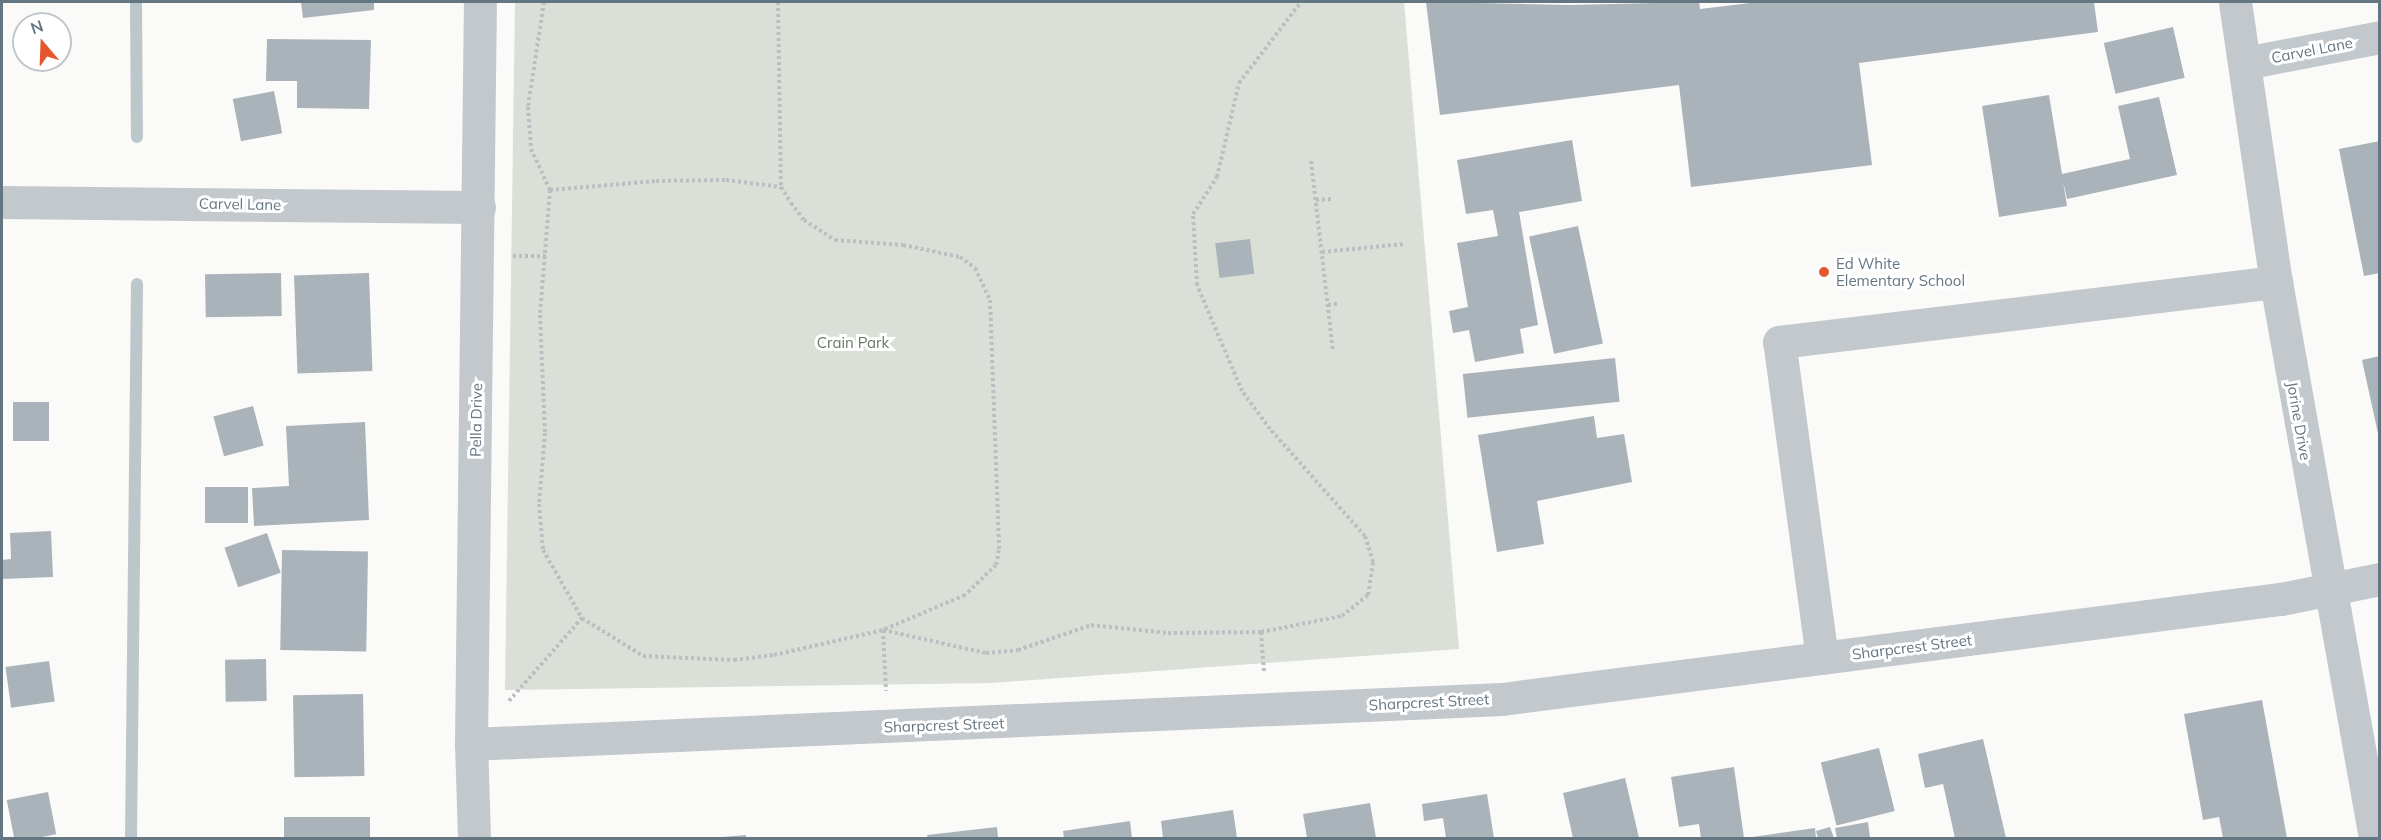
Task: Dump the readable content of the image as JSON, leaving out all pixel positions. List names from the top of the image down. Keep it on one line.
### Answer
{"streets":{"street":["Carvel Lane","Pella Drive","Jorine Drive","Sharpcrest Street"]},"crossings":[["Carvel Lane","Pella Drive"],["Carvel Lane","Jorine Drive"],["Pella Drive","Sharpcrest Street"],["Jorine Drive","Sharpcrest Street"]],"parks":["Crain Park"],"places":["Ed White Elementary School"],"north":"top"}
